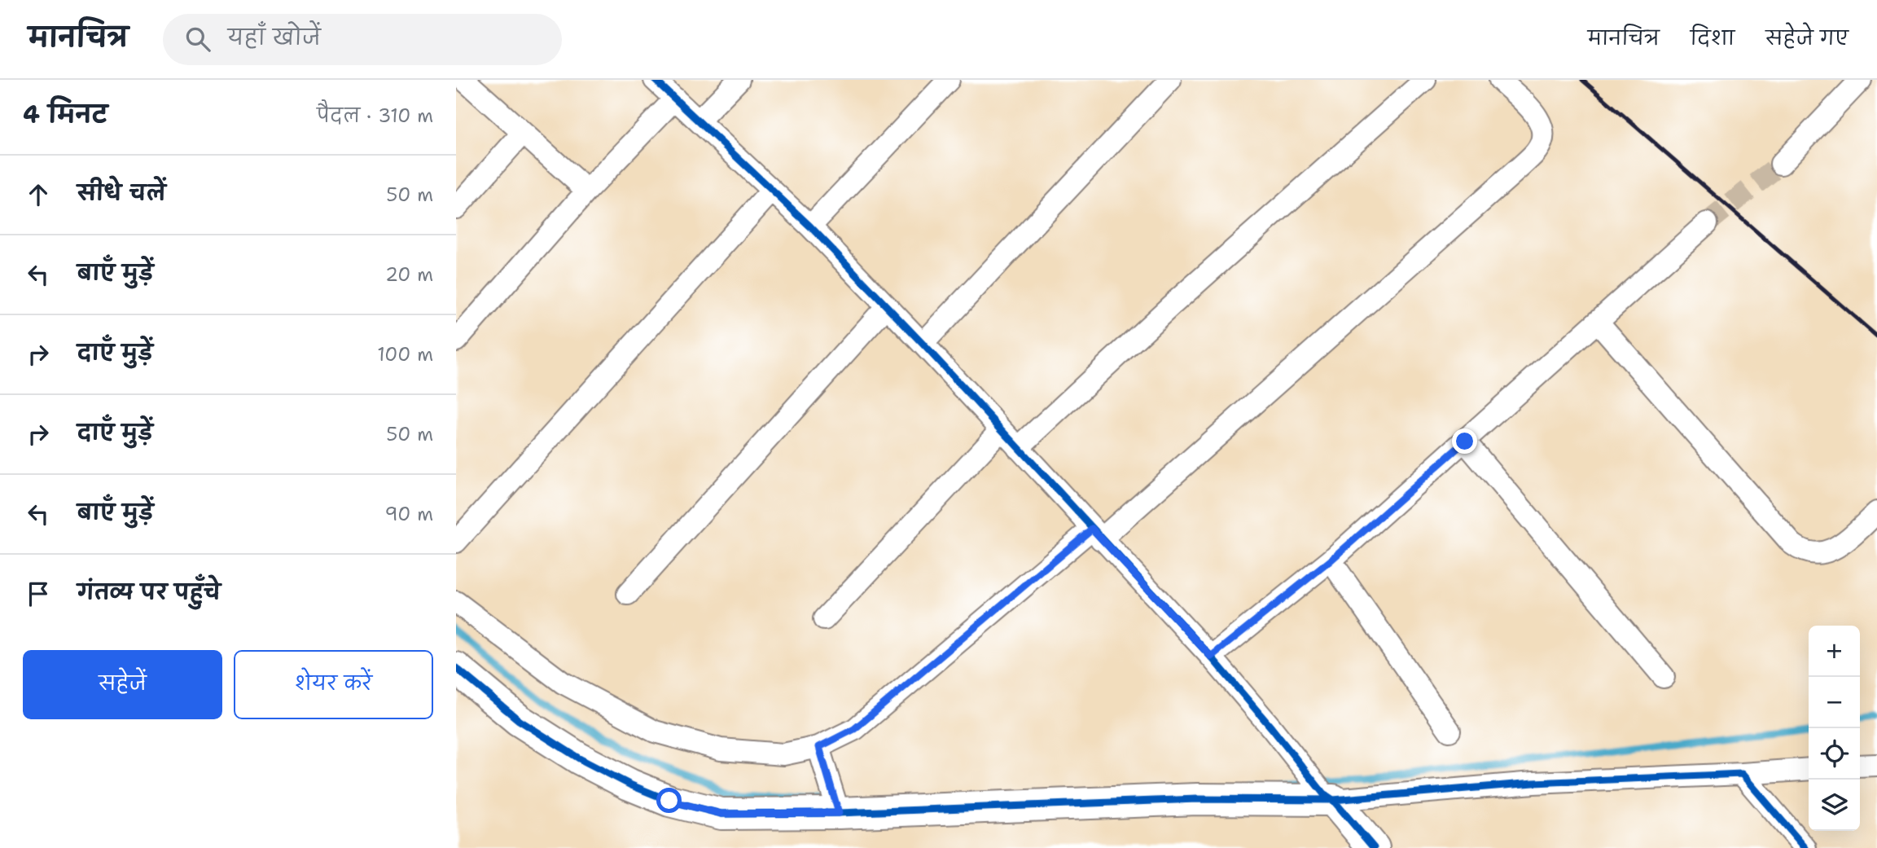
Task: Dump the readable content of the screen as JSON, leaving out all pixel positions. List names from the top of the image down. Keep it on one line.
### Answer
{"page":{"header":"मानचित्र","search":"यहाँ खोजें","nav":["मानचित्र","दिशा","सहेजे गए"],"heading":["4 मिनट","पैदल · 310 m"],"list":[["सीधे चलें","50 m"],["बाएँ मुड़ें","20 m"],["दाएँ मुड़ें","100 m"],["दाएँ मुड़ें","50 m"],["बाएँ मुड़ें","90 m"],"गंतव्य पर पहुँचे"],"map_buttons":["+","−"],"buttons":["सहेजें","शेयर करें"]}}
